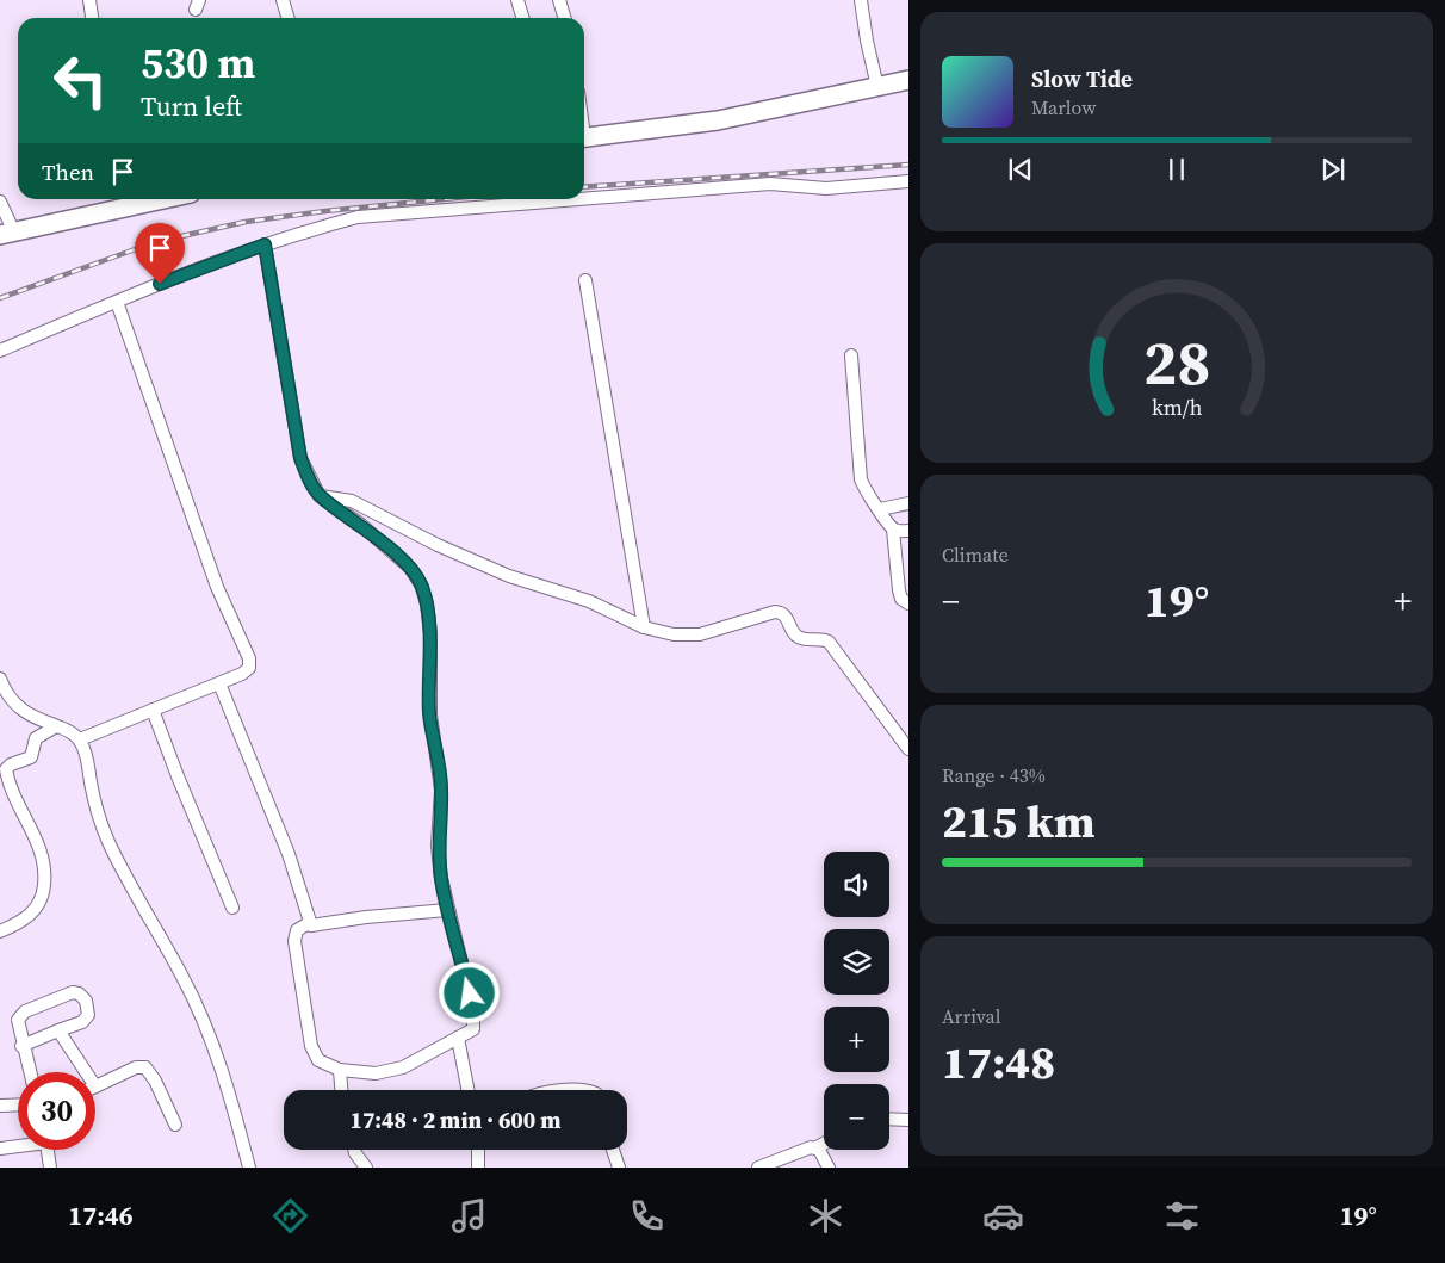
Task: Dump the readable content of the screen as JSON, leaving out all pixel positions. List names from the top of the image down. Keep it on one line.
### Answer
{"page":{"turn":["530 m","Turn left"],"song":["Slow Tide","Marlow"],"then":"Then","tile":["Climate",["Range · 43%","215 km"],["Arrival","17:48"]],"heat":["−","19°","+"],"map_buttons":["+","−"],"limit":"30","trip":"17:48 · 2 min · 600 m","tabs":["17:46","19°"],"gauge":["28","km/h"]}}
